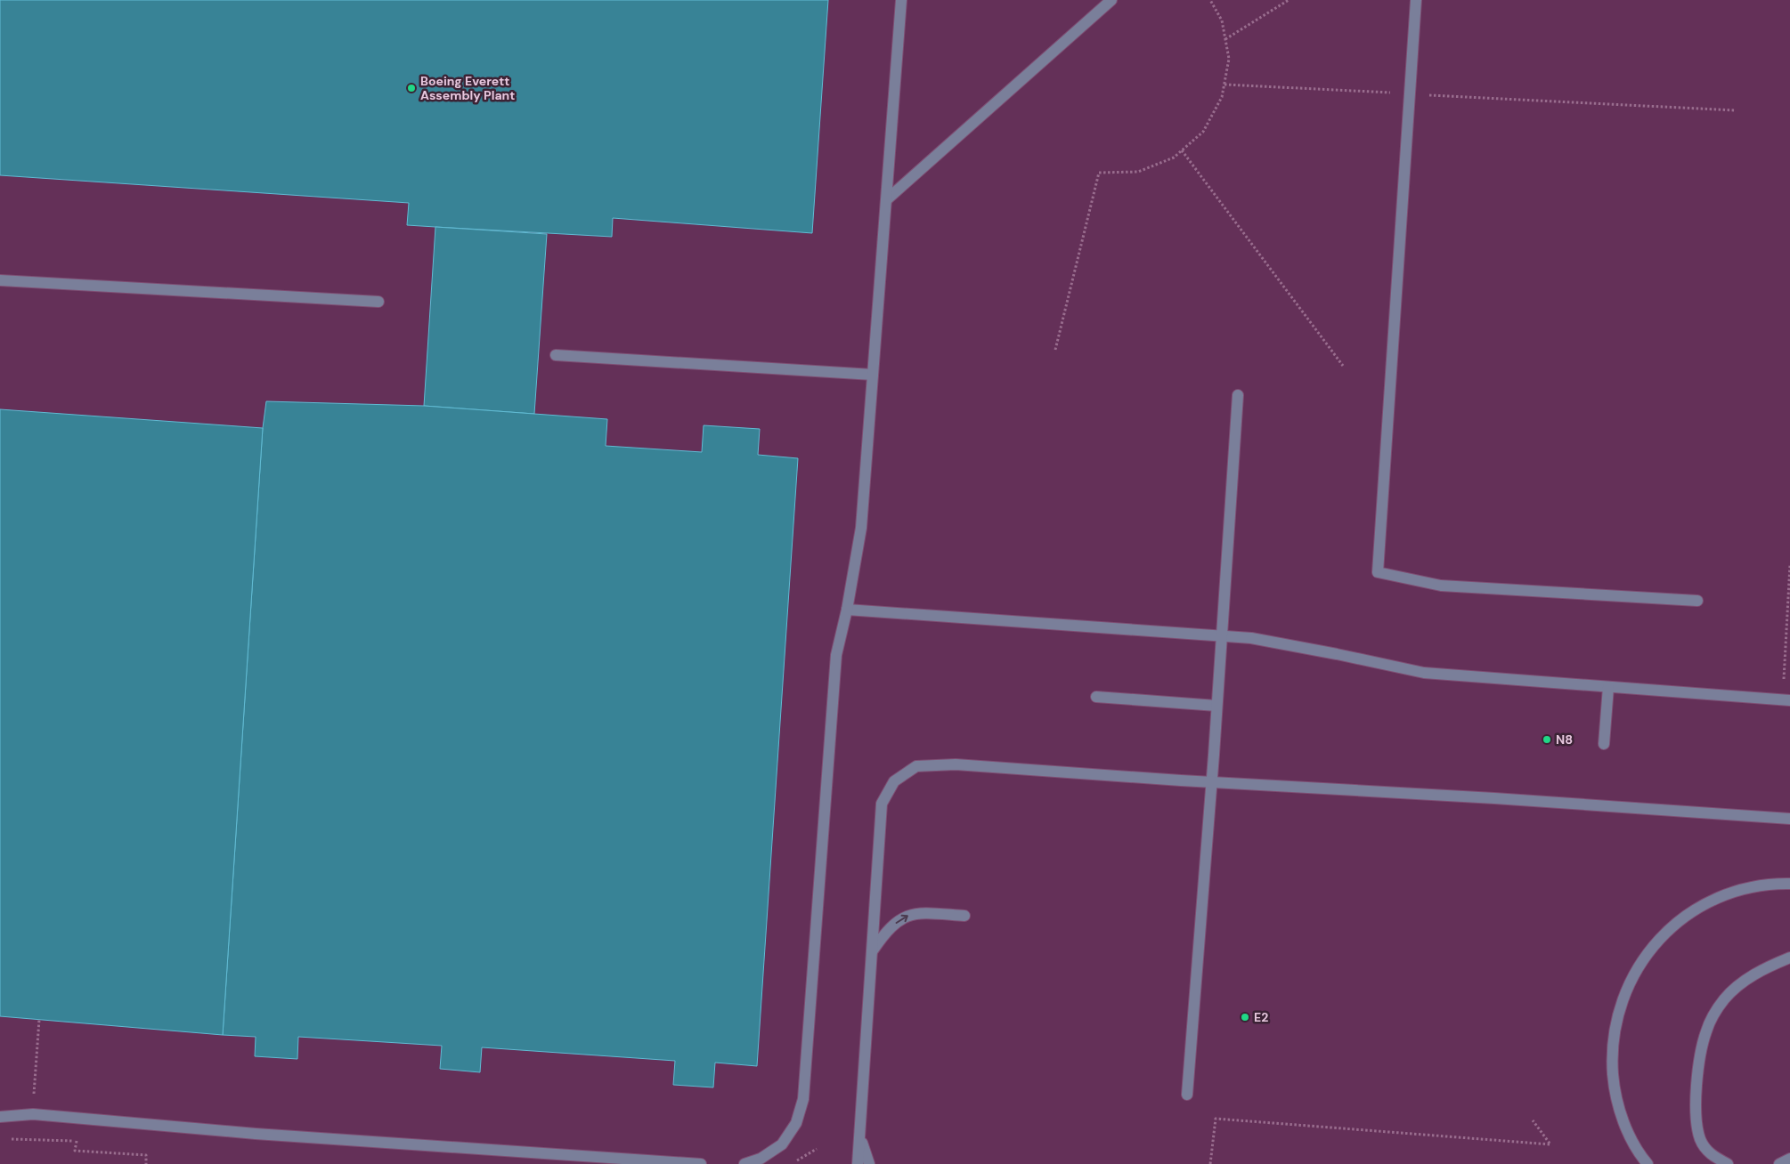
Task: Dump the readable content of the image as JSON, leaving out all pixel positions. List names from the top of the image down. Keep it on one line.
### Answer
{"places":["Boeing Everett Assembly Plant","N8","E2"]}
